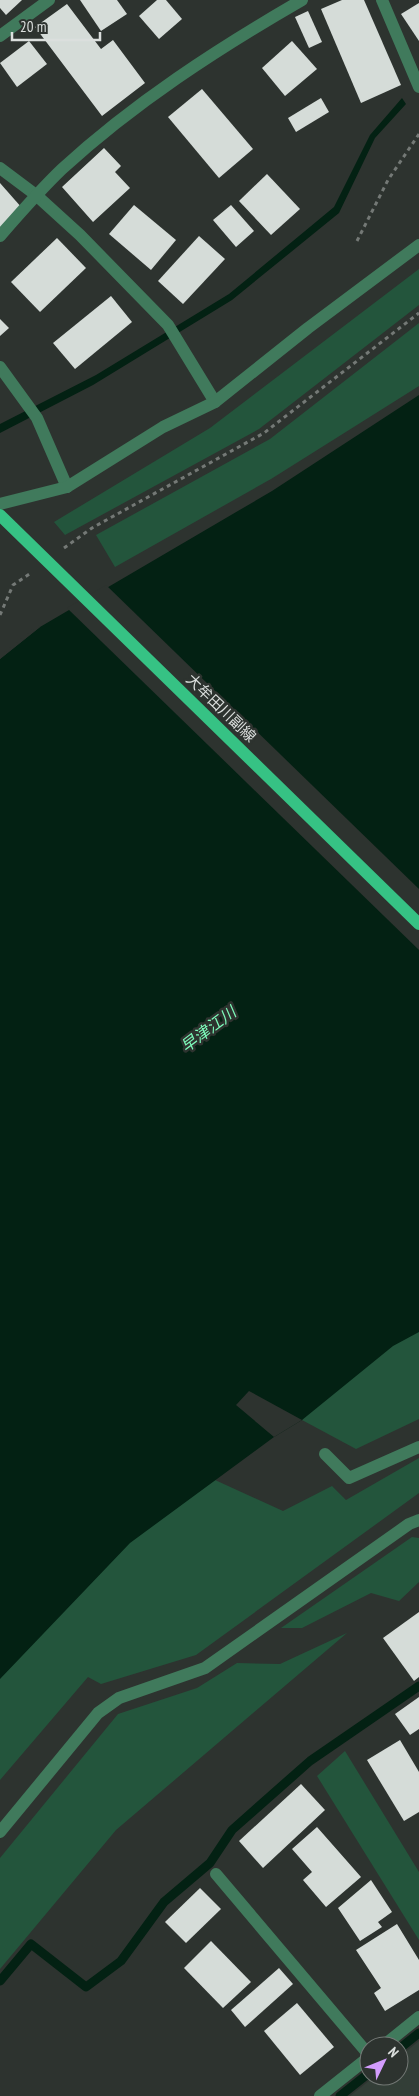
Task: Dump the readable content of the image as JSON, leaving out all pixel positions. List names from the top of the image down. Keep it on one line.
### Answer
{"streets":{"main road":["大牟田川副線"]},"water":["早津江川"],"scale_bar":"20 m","north":"top right"}
